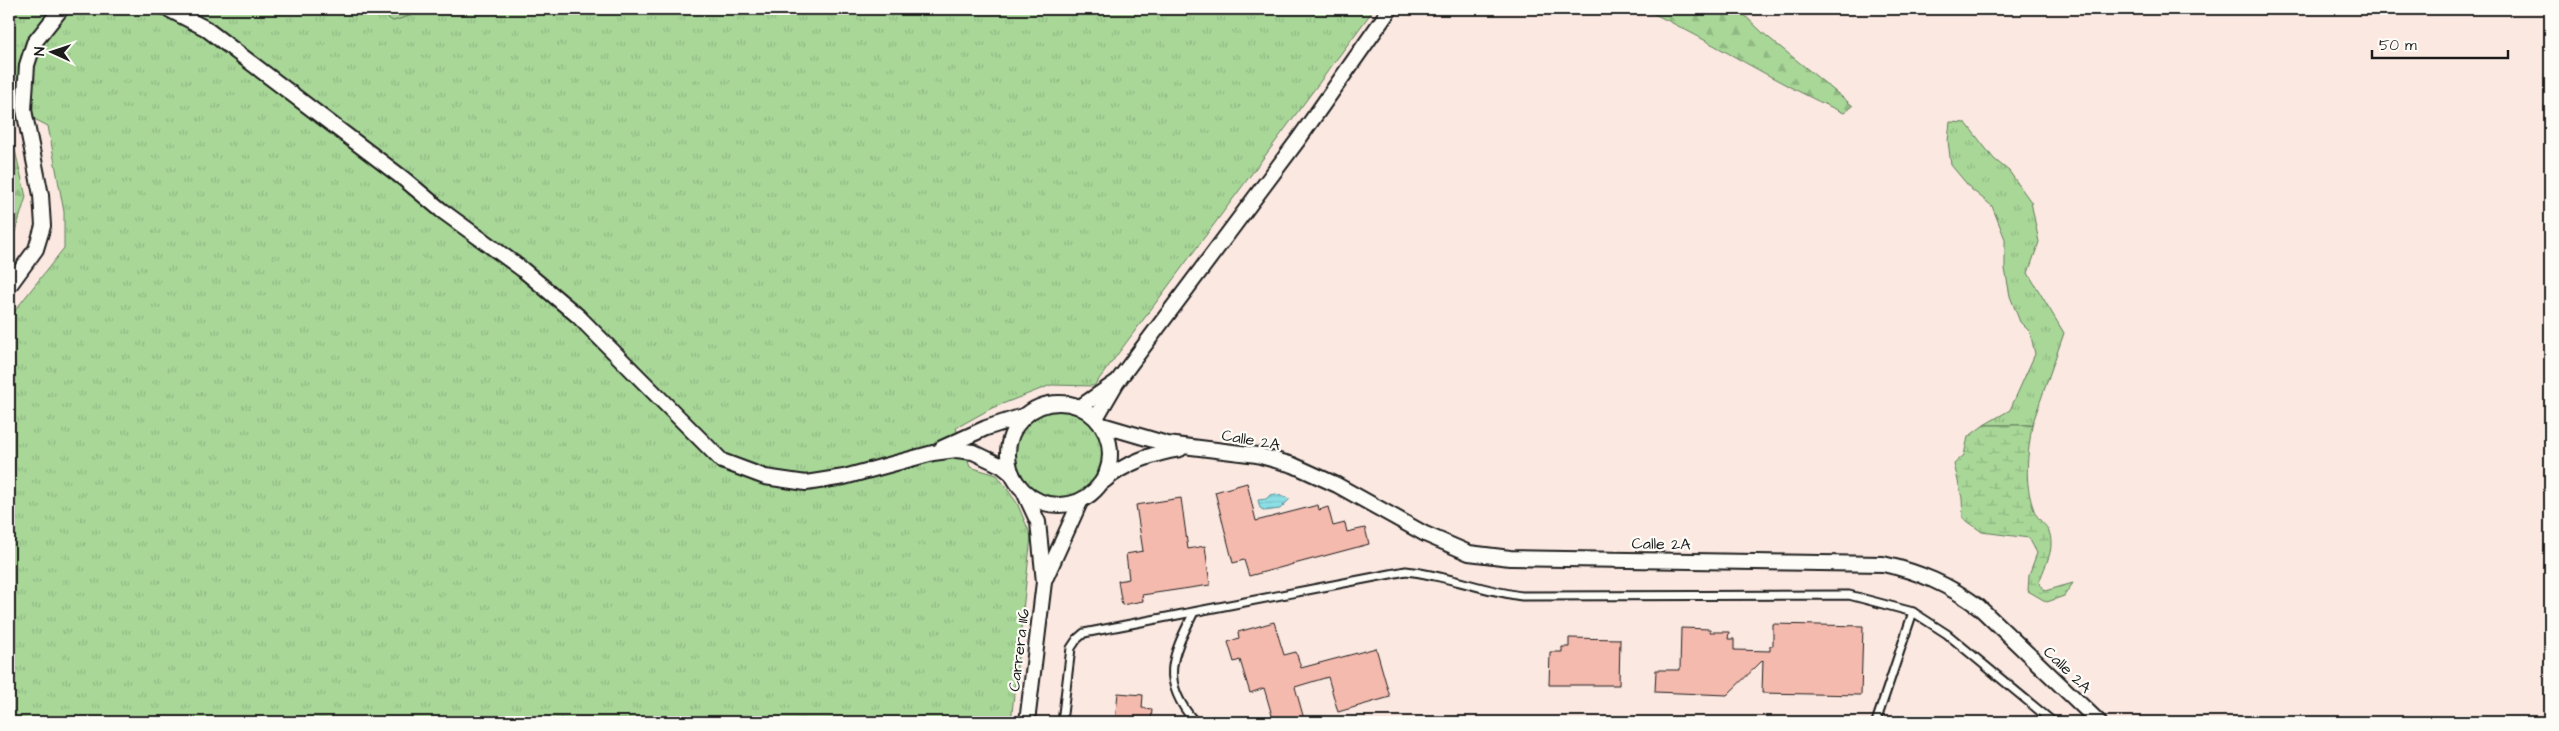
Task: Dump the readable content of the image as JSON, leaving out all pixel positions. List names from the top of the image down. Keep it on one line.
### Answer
{"streets":{"street":["Calle 2A","Carrera 116"]},"crossings":[["Calle 2A","Carrera 116"]],"scale_bar":"50 m","north":"left"}
